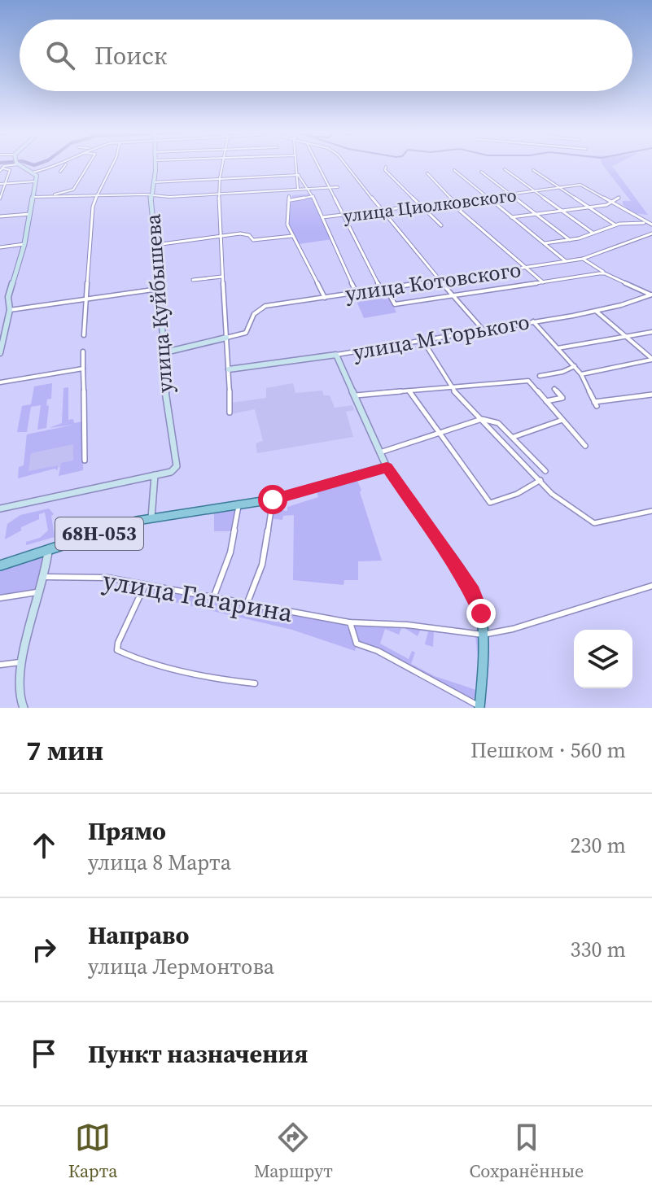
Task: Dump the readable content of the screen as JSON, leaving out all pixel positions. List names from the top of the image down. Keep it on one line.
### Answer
{"streets":{"main road":["68Н-053"],"street":["улица Циолковского","улица Котовского","улица Куйбышева","улица М.Горького","улица Гагарина"]},"page":{"search":"Поиск","heading":["7 мин","Пешком · 560 m"],"list":[["Прямо","улица 8 Марта","230 m"],["Направо","улица Лермонтова","330 m"],"Пункт назначения"],"nav":["Карта","Маршрут","Сохранённые"]}}
